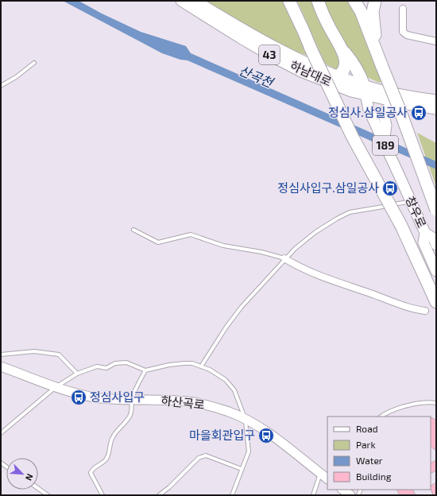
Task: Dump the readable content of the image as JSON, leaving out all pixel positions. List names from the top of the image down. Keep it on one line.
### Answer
{"streets":{"main road":["43","하남대로","189","창우로"],"street":["하산곡로"]},"crossings":[["하남대로","창우로"]],"water":["산곡천"],"places":{"bus stop":["정심사.삼일공사","정심사입구.삼일공사","정심사입구","마을회관입구"]},"legend":["Road","Park","Water","Building"],"north":"bottom right"}
